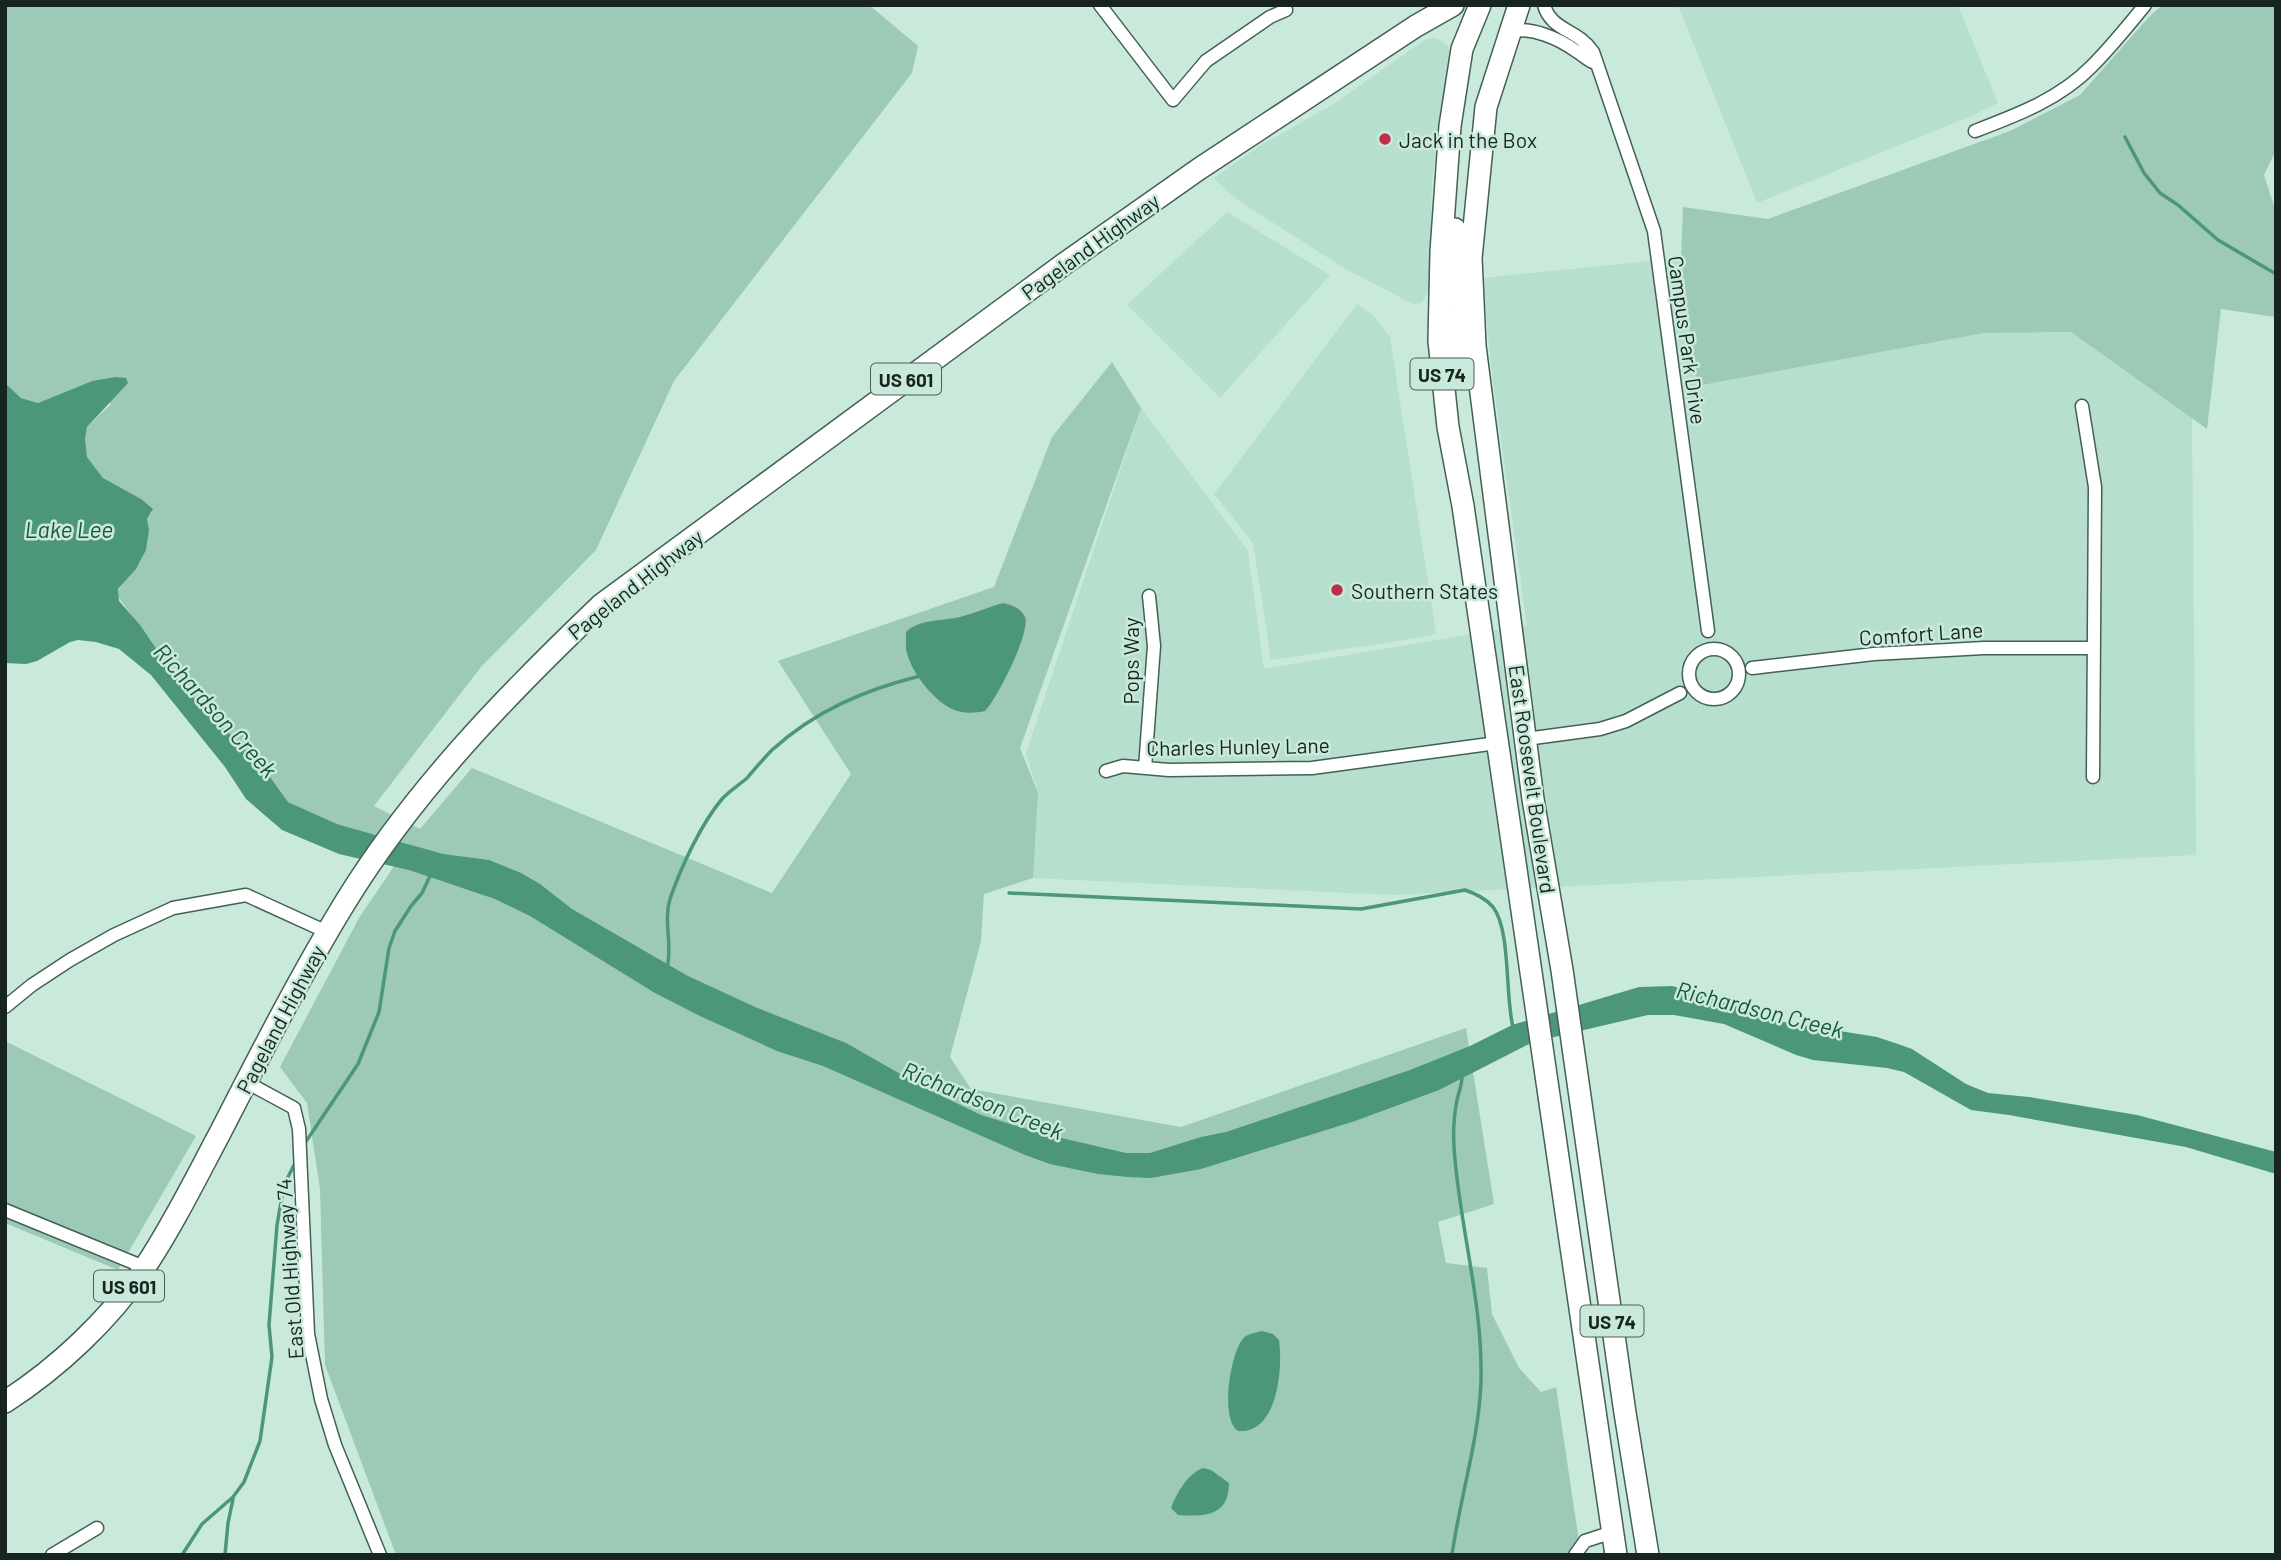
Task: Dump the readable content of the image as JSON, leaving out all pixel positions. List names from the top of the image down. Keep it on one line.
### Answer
{"streets":{"highway":["Pageland Highway","US 74","US 601","East Roosevelt Boulevard"],"street":["Campus Park Drive","Comfort Lane","Pops Way","Charles Hunley Lane","East Old Highway 74"]},"crossings":[["Pageland Highway","East Old Highway 74"],["Campus Park Drive","Comfort Lane"],["Pops Way","Charles Hunley Lane"],["Charles Hunley Lane","East Roosevelt Boulevard"]],"water":["Lake Lee","Richardson Creek"],"places":["Jack in the Box","Southern States"]}
